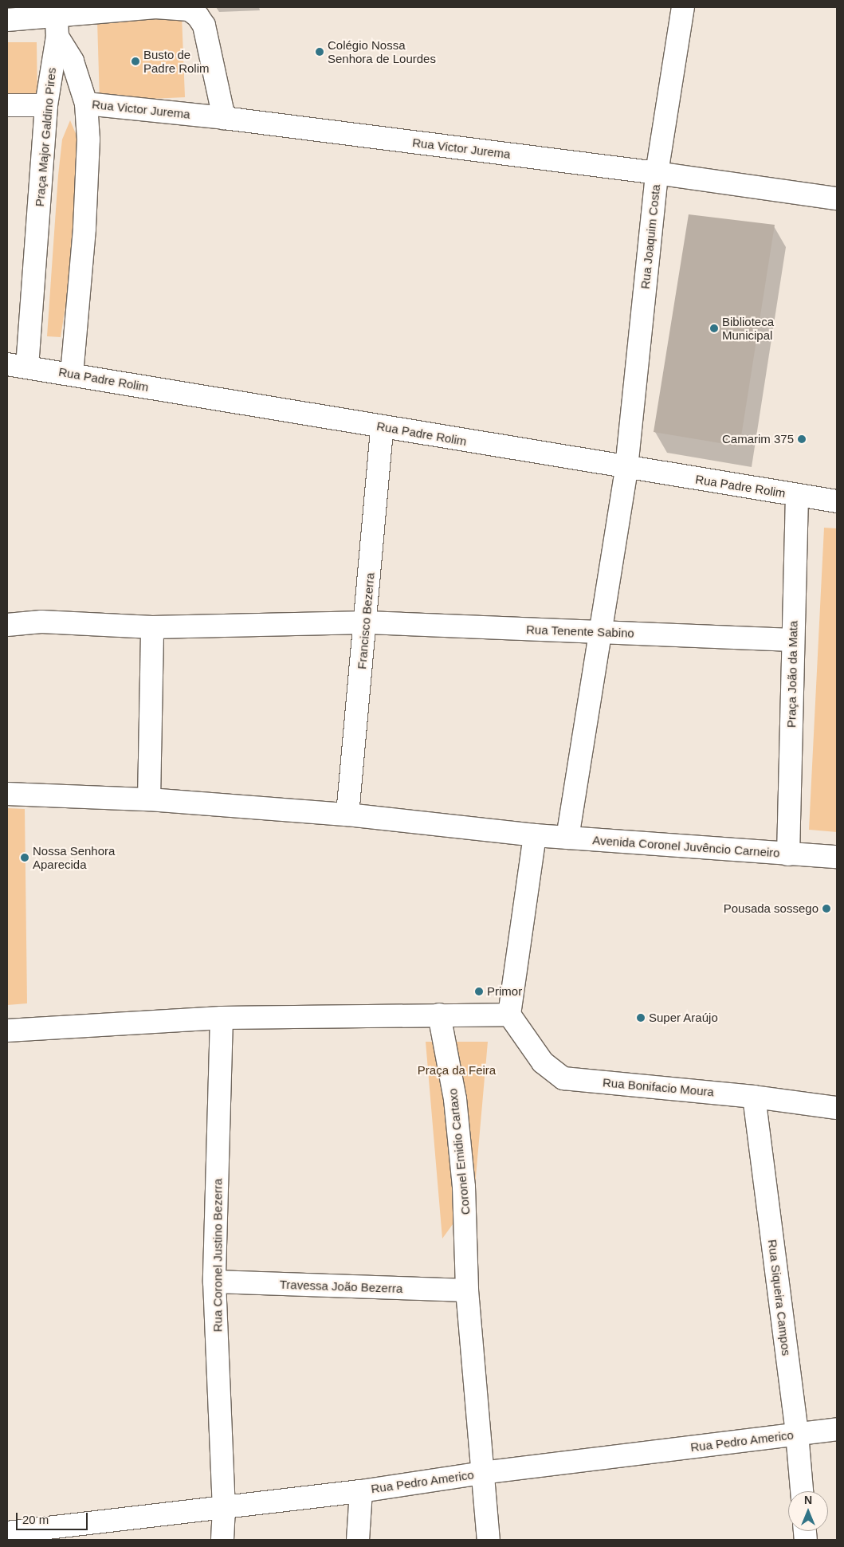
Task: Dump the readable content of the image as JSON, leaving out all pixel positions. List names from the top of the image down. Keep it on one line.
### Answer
{"streets":{"street":["Rua Victor Jurema","Praça Major Galdino Pires","Rua Joaquim Costa","Rua Padre Rolim","Francisco Bezerra","Rua Tenente Sabino","Praça João da Mata","Avenida Coronel Juvêncio Carneiro","Rua Bonifacio Moura","Coronel Emidio Cartaxo","Rua Coronel Justino Bezerra","Travessa João Bezerra","Rua Siqueira Campos","Rua Pedro Americo"]},"crossings":[["Rua Victor Jurema","Praça Major Galdino Pires"],["Rua Victor Jurema","Rua Joaquim Costa"],["Praça Major Galdino Pires","Rua Padre Rolim"],["Rua Joaquim Costa","Rua Padre Rolim"],["Rua Joaquim Costa","Rua Tenente Sabino"],["Rua Joaquim Costa","Avenida Coronel Juvêncio Carneiro"],["Rua Padre Rolim","Francisco Bezerra"],["Rua Padre Rolim","Praça João da Mata"],["Francisco Bezerra","Rua Tenente Sabino"],["Francisco Bezerra","Avenida Coronel Juvêncio Carneiro"],["Rua Tenente Sabino","Praça João da Mata"],["Praça João da Mata","Avenida Coronel Juvêncio Carneiro"],["Rua Bonifacio Moura","Rua Siqueira Campos"],["Coronel Emidio Cartaxo","Travessa João Bezerra"],["Coronel Emidio Cartaxo","Rua Pedro Americo"],["Rua Coronel Justino Bezerra","Travessa João Bezerra"],["Rua Coronel Justino Bezerra","Rua Pedro Americo"],["Rua Siqueira Campos","Rua Pedro Americo"]],"parks":["Praça da Feira"],"places":["Colégio Nossa Senhora de Lourdes","Busto de Padre Rolim","Biblioteca Municipal","Camarim 375","Nossa Senhora Aparecida","Pousada sossego","Primor","Super Araújo"],"scale_bar":"20 m","north":"top"}
